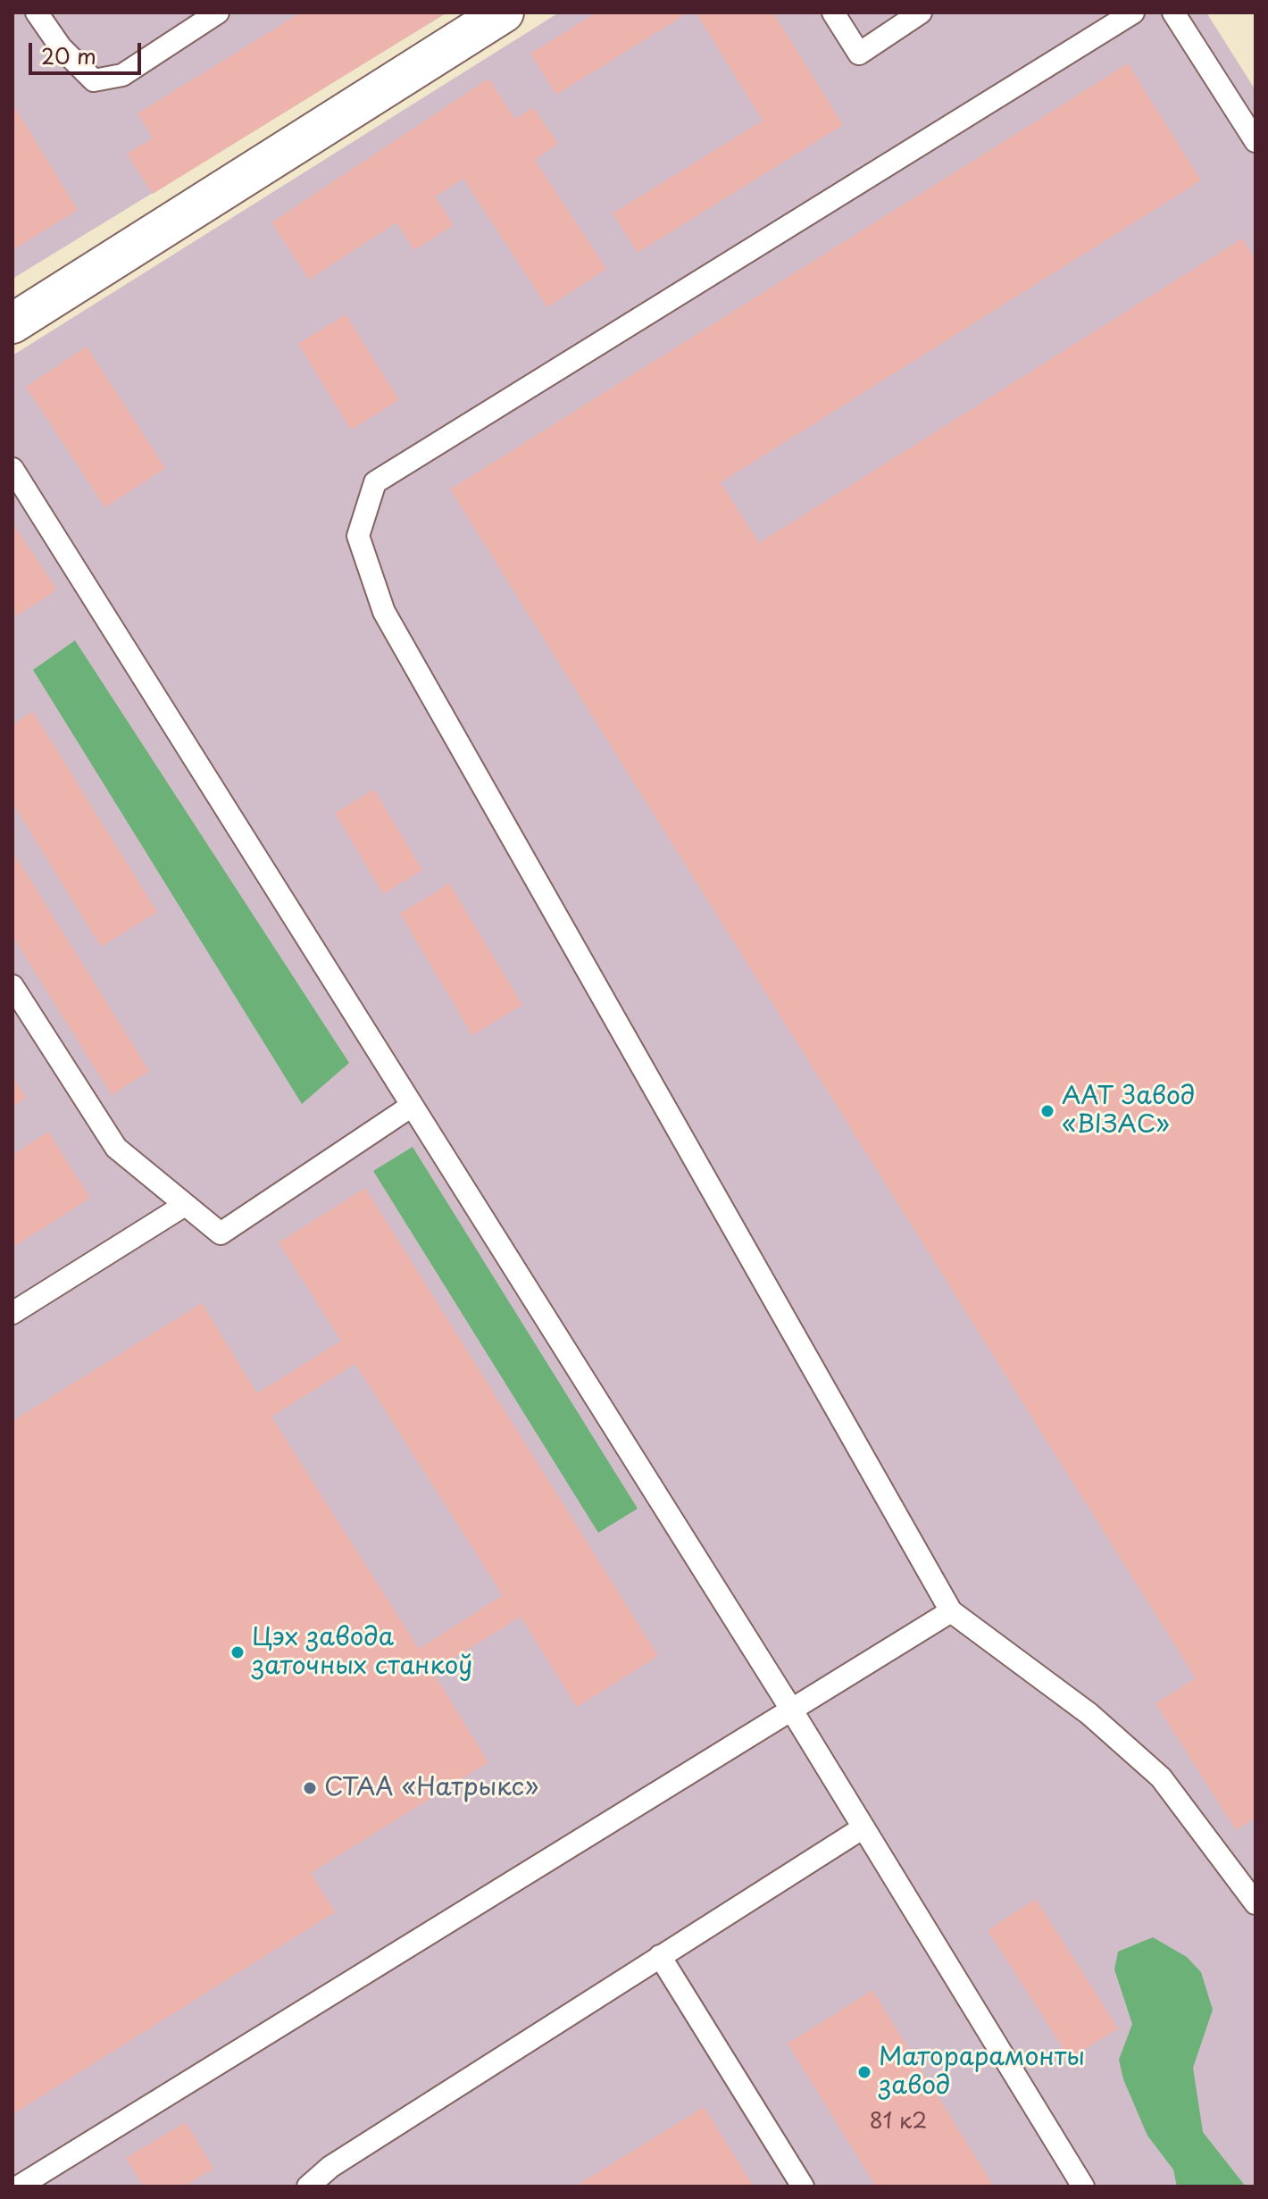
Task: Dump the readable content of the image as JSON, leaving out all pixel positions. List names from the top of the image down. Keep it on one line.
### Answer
{"places":["ААТ Завод «ВІЗАС»","Цэх завода заточных станкоў","СТАА «Натрыкс»","Маторарамонты завод"],"house_numbers":["81 к2"],"scale_bar":"20 m"}
